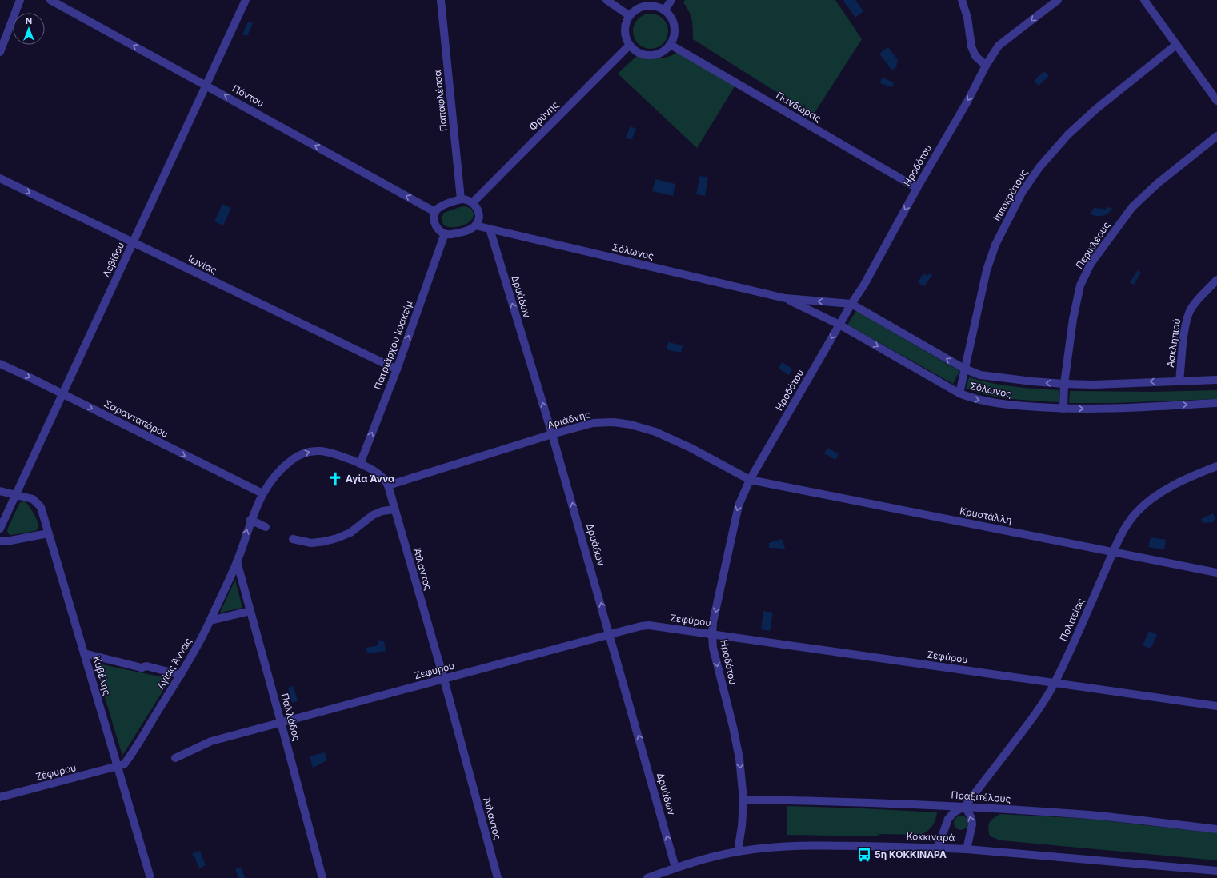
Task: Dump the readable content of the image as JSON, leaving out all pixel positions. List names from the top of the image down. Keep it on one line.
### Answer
{"streets":{"street":["Πόντου","Παπαφλέσσα","Πανδώρας","Φρύνης","Ηροδότου","Ιπποκράτους","Περικλέους","Σόλωνος","Λεβίδου","Ιωνίας","Δρυάδων","Ασκληπιού","Πατριάρχου Ιωακείμ","Σαρανταπόρου","Αριάδνης","Κρυστάλλη","Άτλαντος","Πολιτείας","Ζεφύρου","Αγίας Άννας","Κυβέλης","Παλλάδος","Ζέφυρου","Πραξιτέλους","Κοκκιναρά"]},"crossings":[["Πόντου","Παπαφλέσσα"],["Πόντου","Φρύνης"],["Πόντου","Σόλωνος"],["Πόντου","Λεβίδου"],["Πόντου","Πατριάρχου Ιωακείμ"],["Παπαφλέσσα","Φρύνης"],["Παπαφλέσσα","Σόλωνος"],["Παπαφλέσσα","Πατριάρχου Ιωακείμ"],["Πανδώρας","Φρύνης"],["Πανδώρας","Ηροδότου"],["Φρύνης","Σόλωνος"],["Φρύνης","Πατριάρχου Ιωακείμ"],["Ηροδότου","Σόλωνος"],["Ηροδότου","Αριάδνης"],["Ηροδότου","Κρυστάλλη"],["Ηροδότου","Ζεφύρου"],["Ηροδότου","Πραξιτέλους"],["Ηροδότου","Κοκκιναρά"],["Ιπποκράτους","Σόλωνος"],["Περικλέους","Σόλωνος"],["Σόλωνος","Δρυάδων"],["Σόλωνος","Ασκληπιού"],["Σόλωνος","Πατριάρχου Ιωακείμ"],["Λεβίδου","Ιωνίας"],["Λεβίδου","Σαρανταπόρου"],["Λεβίδου","Κυβέλης"],["Ιωνίας","Πατριάρχου Ιωακείμ"],["Δρυάδων","Αριάδνης"],["Δρυάδων","Ζεφύρου"],["Δρυάδων","Κοκκιναρά"],["Πατριάρχου Ιωακείμ","Άτλαντος"],["Σαρανταπόρου","Άτλαντος"],["Αριάδνης","Κρυστάλλη"],["Αριάδνης","Άτλαντος"],["Κρυστάλλη","Πολιτείας"],["Άτλαντος","Ζεφύρου"],["Άτλαντος","Αγίας Άννας"],["Άτλαντος","Παλλάδος"],["Πολιτείας","Ζεφύρου"],["Πολιτείας","Πραξιτέλους"],["Πολιτείας","Κοκκιναρά"],["Ζεφύρου","Παλλάδος"],["Αγίας Άννας","Κυβέλης"],["Αγίας Άννας","Παλλάδος"],["Αγίας Άννας","Ζέφυρου"],["Κυβέλης","Ζέφυρου"]],"one_way":["Πόντου","Ηροδότου","Δρυάδων","Πατριάρχου Ιωακείμ","Σαρανταπόρου"],"places":{"church":["Αγία Άννα"],"bus stop":["5η ΚΟΚΚΙΝΑΡΑ"]},"north":"top"}
